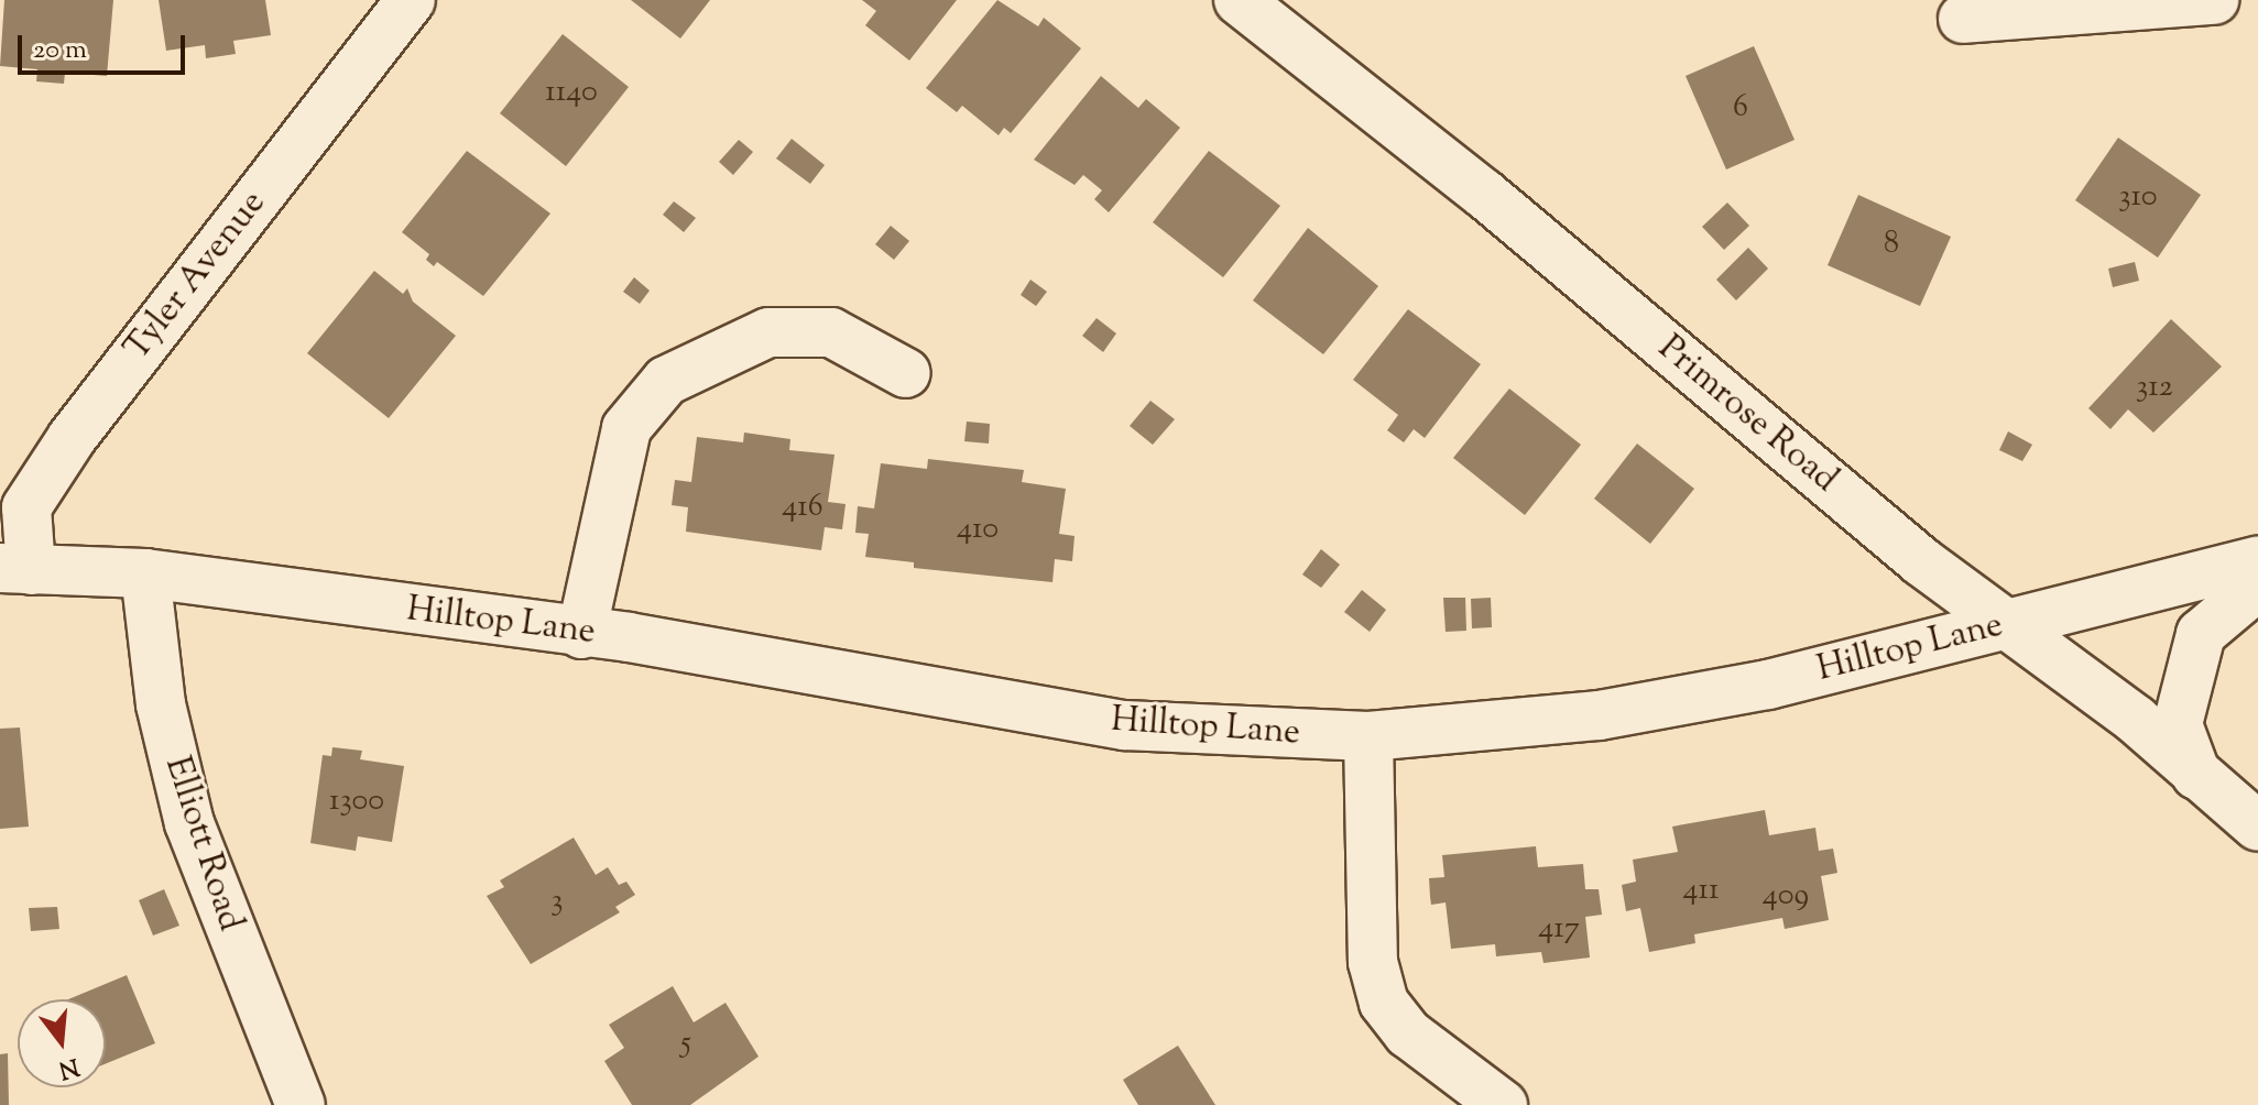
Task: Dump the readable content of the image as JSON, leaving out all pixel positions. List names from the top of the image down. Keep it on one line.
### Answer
{"streets":{"street":["Tyler Avenue","Primrose Road","Hilltop Lane","Elliott Road"]},"crossings":[["Tyler Avenue","Hilltop Lane"],["Tyler Avenue","Elliott Road"],["Primrose Road","Hilltop Lane"],["Hilltop Lane","Elliott Road"]],"house_numbers":["1140","6","310","8","312","416","410","1300","411","409","3","417","5"],"scale_bar":"20 m","north":"bottom"}
